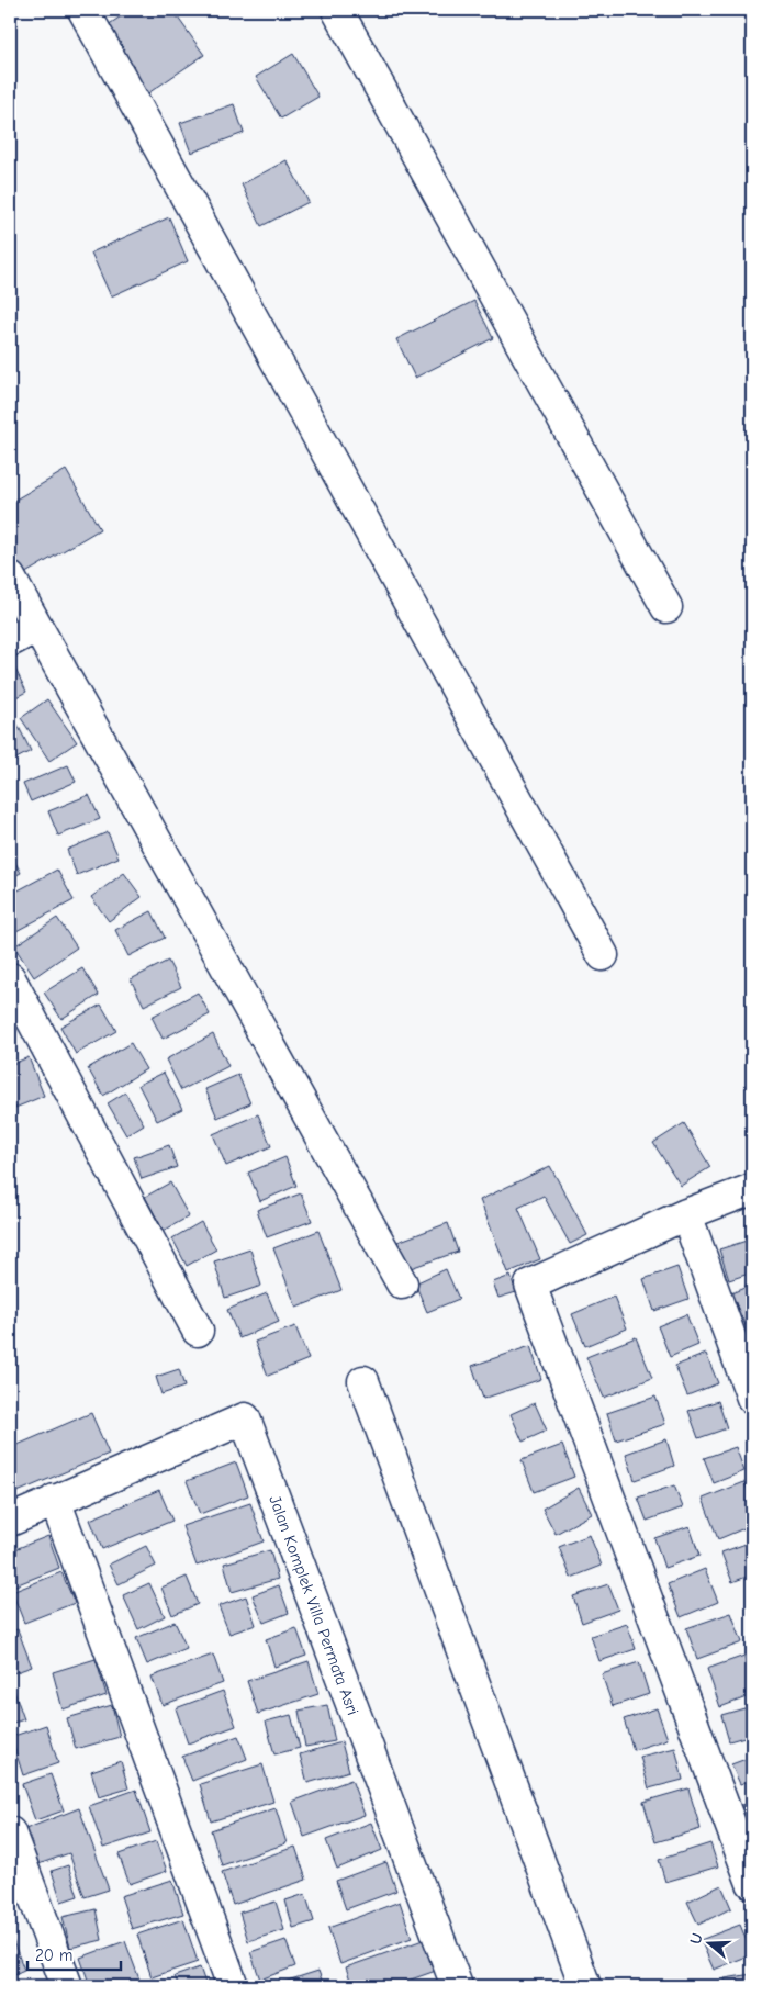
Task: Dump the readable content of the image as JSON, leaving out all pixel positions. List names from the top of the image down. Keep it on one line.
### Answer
{"streets":{"street":["Jalan Komplek Villa Permata Asri"]},"scale_bar":"20 m","north":"left"}
